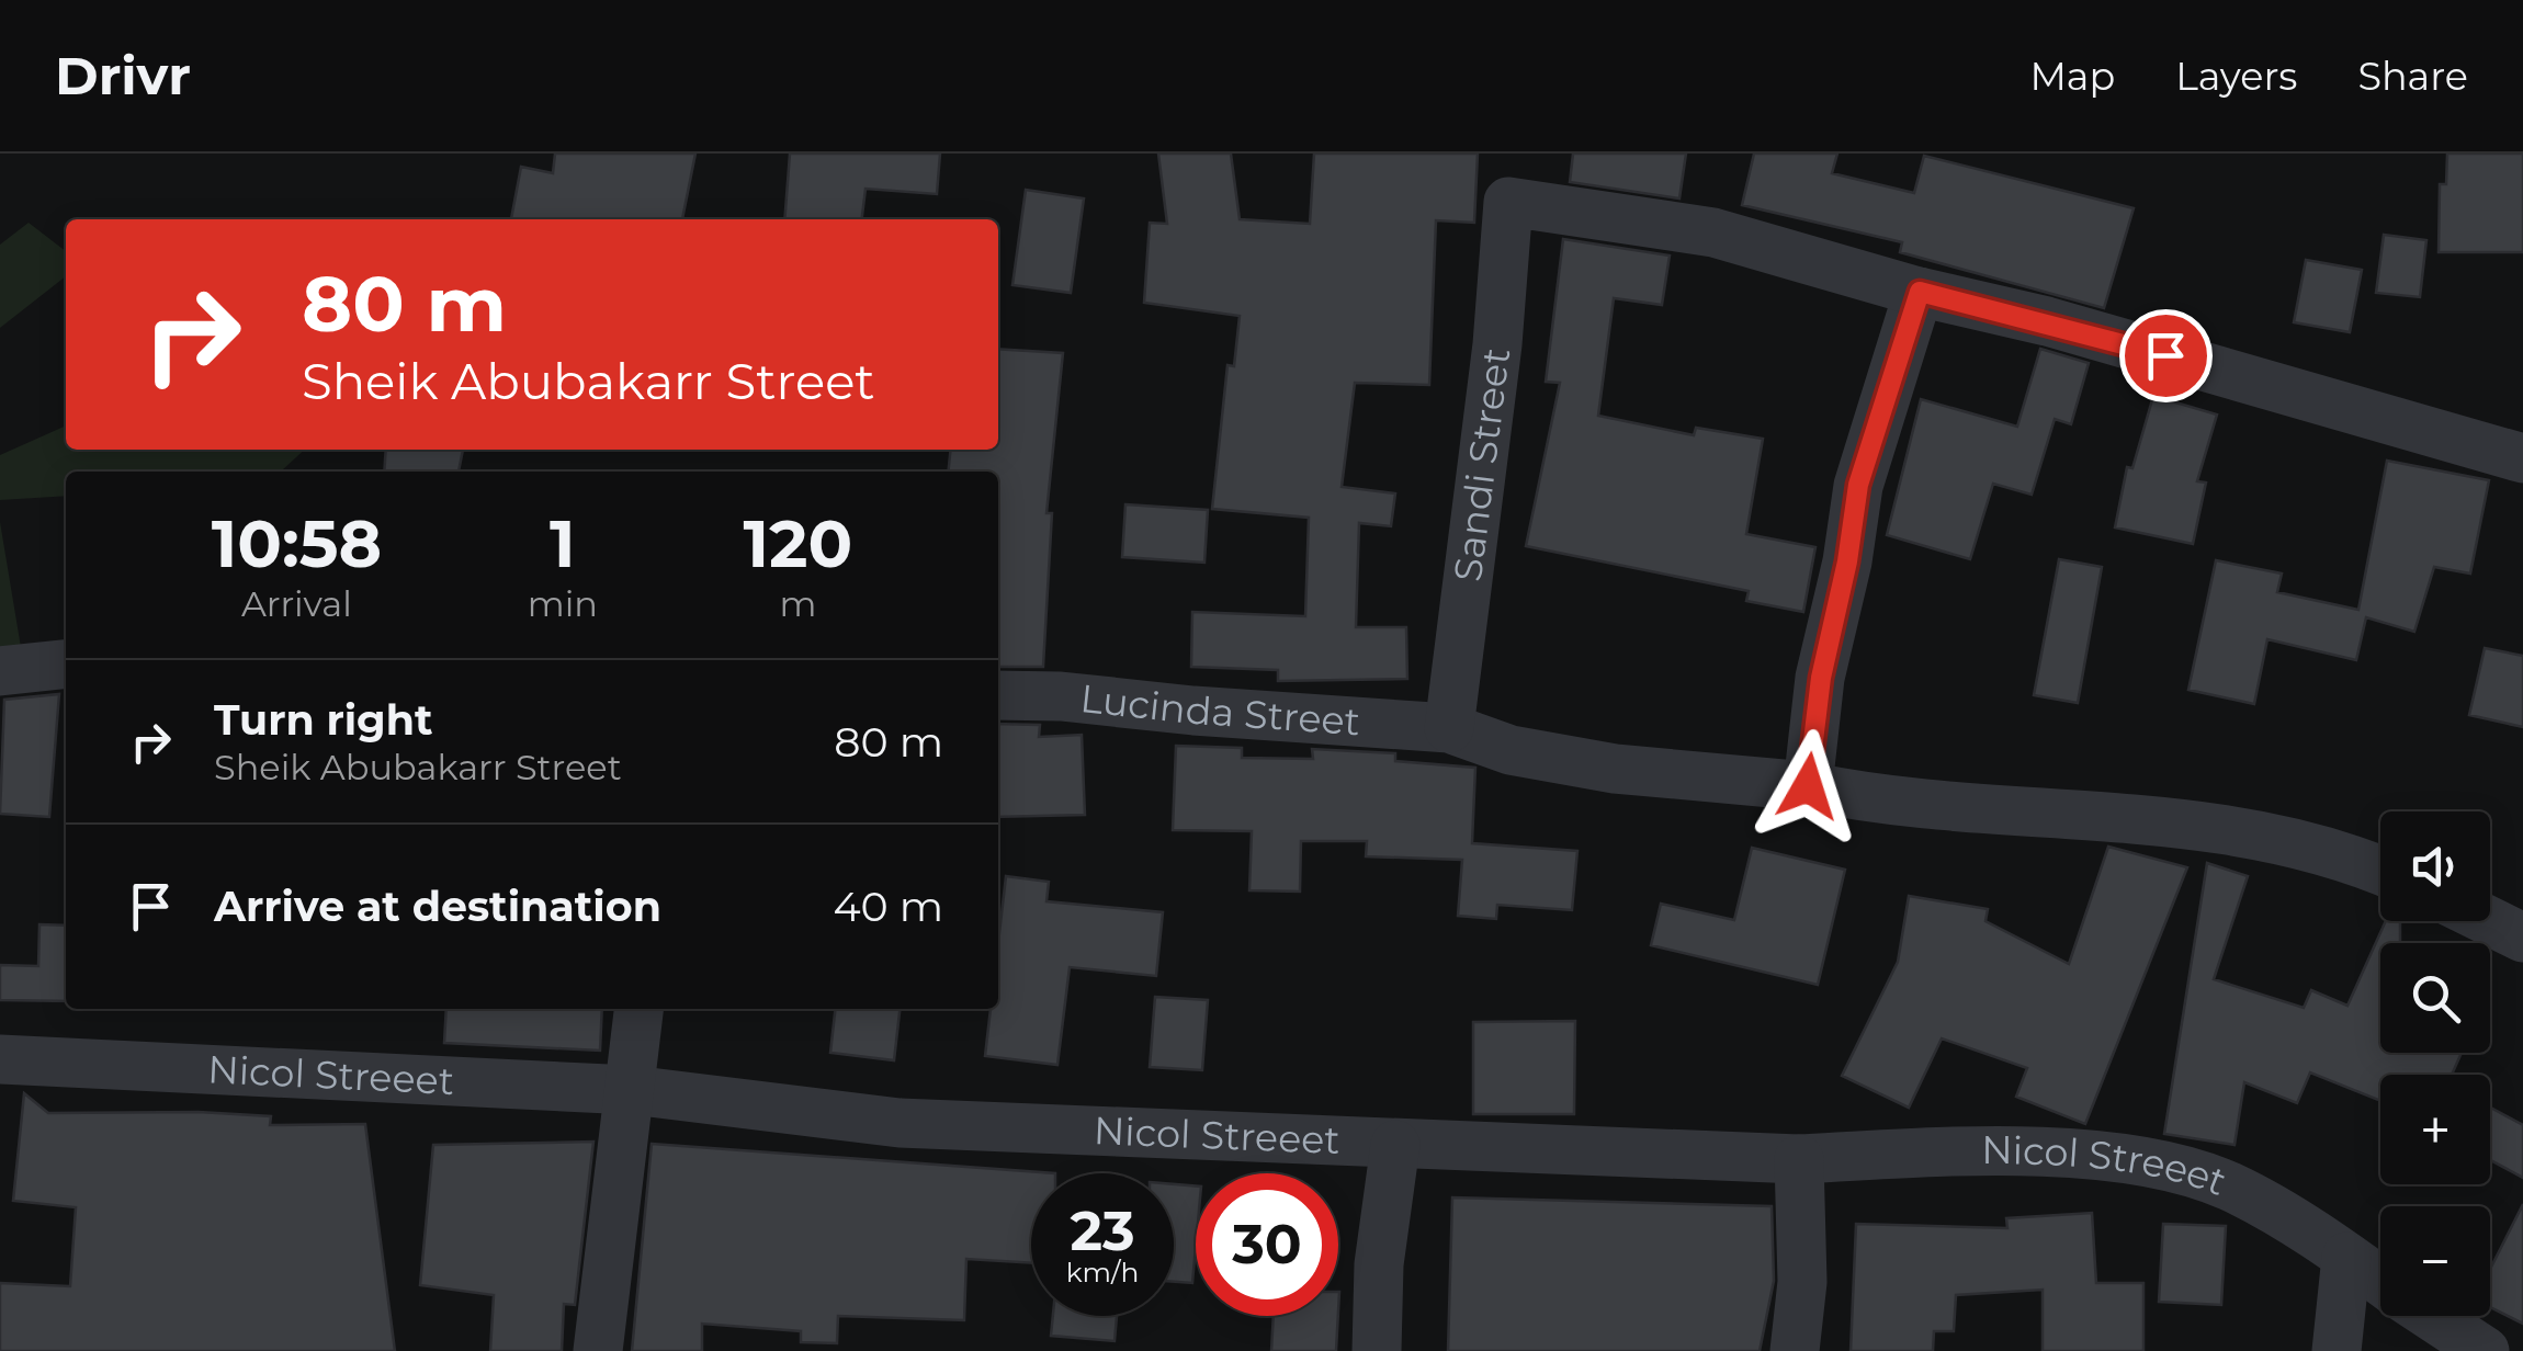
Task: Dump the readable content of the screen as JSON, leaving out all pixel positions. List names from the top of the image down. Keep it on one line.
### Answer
{"streets":{"street":["Sandi Street","Lucinda Street","Nicol Streeet"]},"crossings":[["Sandi Street","Lucinda Street"]],"page":{"header":"Drivr","nav":["Map","Layers","Share"],"turn":["80 m","Sheik Abubakarr Street"],"eta":["10:58","Arrival","1","min","120","m"],"list":[{"name":"Turn right","note":"Sheik Abubakarr Street","value":"80 m"},{"name":"Arrive at destination","value":"40 m"}],"map_buttons":["+","−"],"speed":"23 km/h","limit":"30"}}
